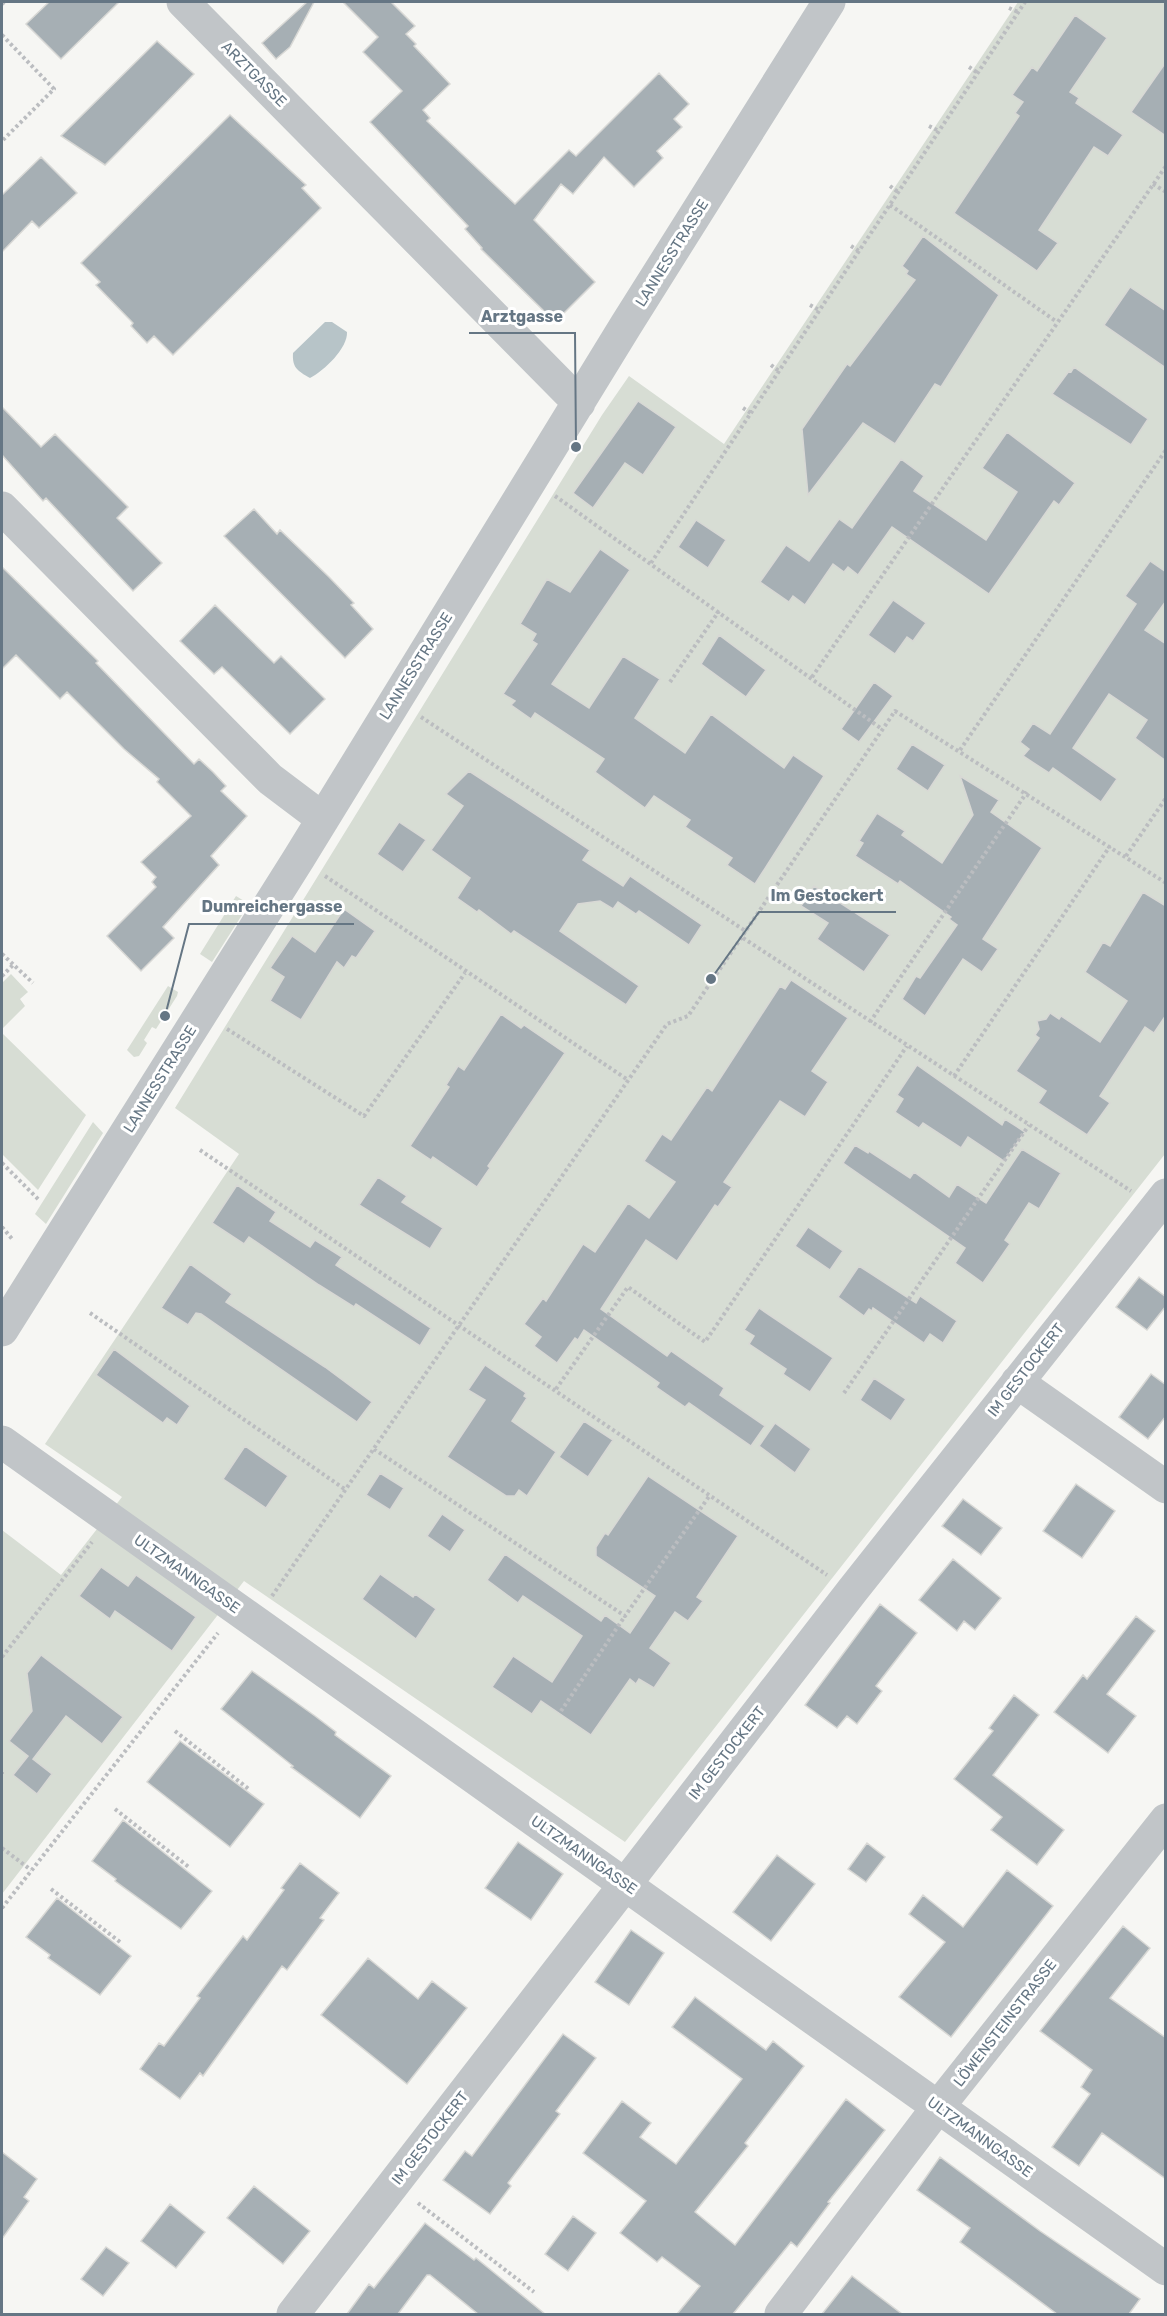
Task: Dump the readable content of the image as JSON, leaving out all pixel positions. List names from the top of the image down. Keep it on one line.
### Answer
{"streets":{"street":["ARZTGASSE","LANNESSTRASSE","IM GESTOCKERT","ULTZMANNGASSE","LÖWENSTEINSTRASSE"]},"crossings":[["ARZTGASSE","LANNESSTRASSE"],["IM GESTOCKERT","ULTZMANNGASSE"],["ULTZMANNGASSE","LÖWENSTEINSTRASSE"]],"places":["Arztgasse","Im Gestockert","Dumreichergasse"]}
